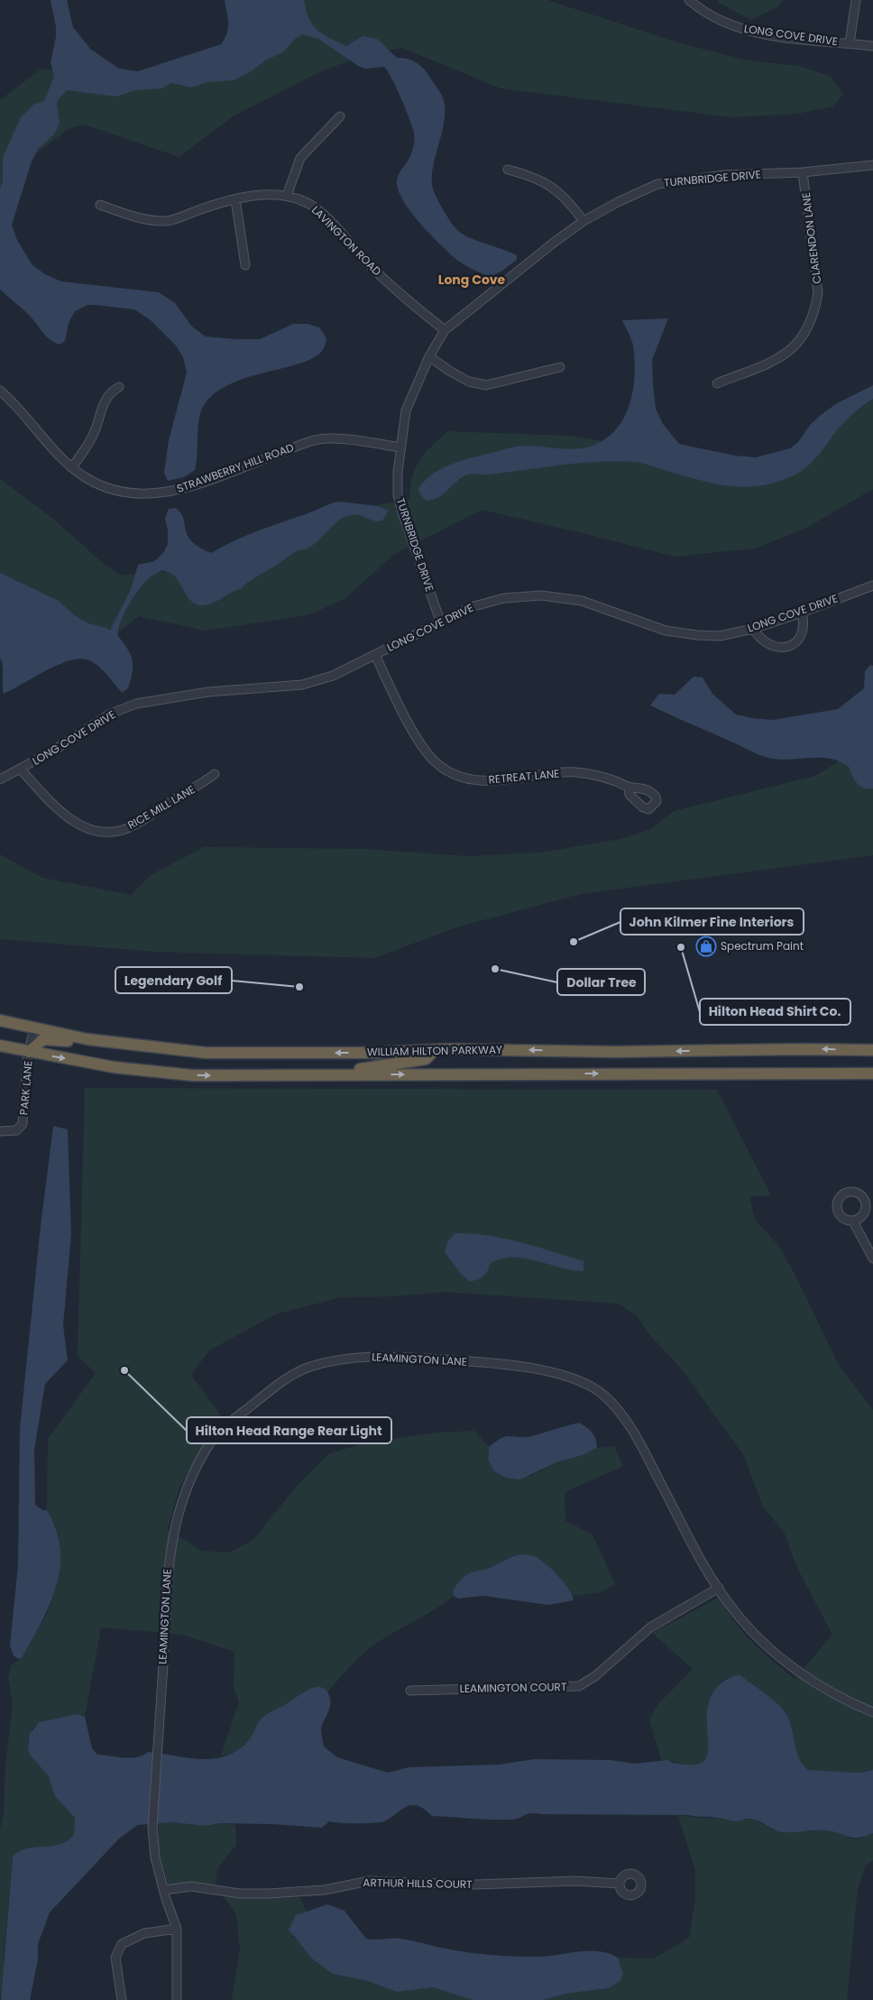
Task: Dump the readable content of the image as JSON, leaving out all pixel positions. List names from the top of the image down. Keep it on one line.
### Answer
{"streets":{"highway":["WILLIAM HILTON PARKWAY"],"street":["LONG COVE DRIVE","TURNBRIDGE DRIVE","CLARENDON LANE","LAVINGTON ROAD","STRAWBERRY HILL ROAD","RETREAT LANE","RICE MILL LANE","PARK LANE","LEAMINGTON LANE","LEAMINGTON COURT","ARTHUR HILLS COURT"]},"crossings":[["LONG COVE DRIVE","TURNBRIDGE DRIVE"],["LONG COVE DRIVE","RETREAT LANE"],["LONG COVE DRIVE","RICE MILL LANE"],["TURNBRIDGE DRIVE","CLARENDON LANE"],["TURNBRIDGE DRIVE","LAVINGTON ROAD"],["TURNBRIDGE DRIVE","STRAWBERRY HILL ROAD"],["WILLIAM HILTON PARKWAY","PARK LANE"],["LEAMINGTON LANE","LEAMINGTON COURT"],["LEAMINGTON LANE","ARTHUR HILLS COURT"]],"districts":["Long Cove"],"places":{"other":["John Kilmer Fine Interiors","Hilton Head Shirt Co.","Dollar Tree","Legendary Golf","Hilton Head Range Rear Light"],"shop":["Spectrum Paint"]}}
